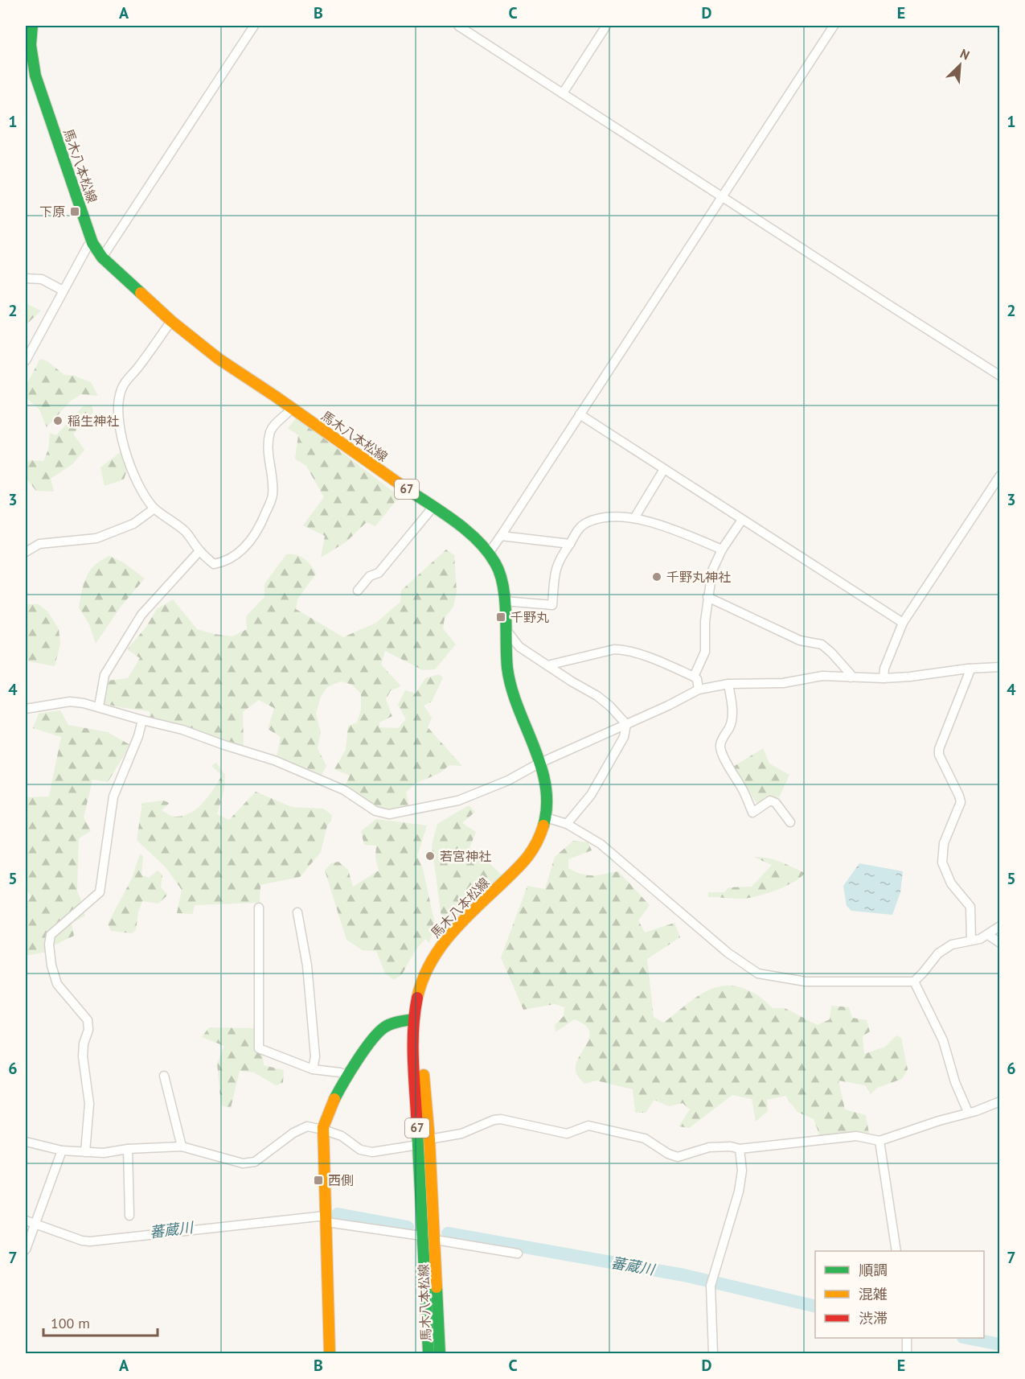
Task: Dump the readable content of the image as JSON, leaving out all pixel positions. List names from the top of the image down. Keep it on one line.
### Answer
{"streets":{"main road":["馬木八本松線","67"]},"water":["蕃蔵川"],"places":{"transit":["下原","千野丸","西側"],"other":["稲生神社","千野丸神社","若宮神社"]},"legend":["順調","混雑","渋滞"],"scale_bar":"100 m","north":"top right","grid":{"columns":["A","B","C","D","E"],"rows":["1","2","3","4","5","6","7"]}}
